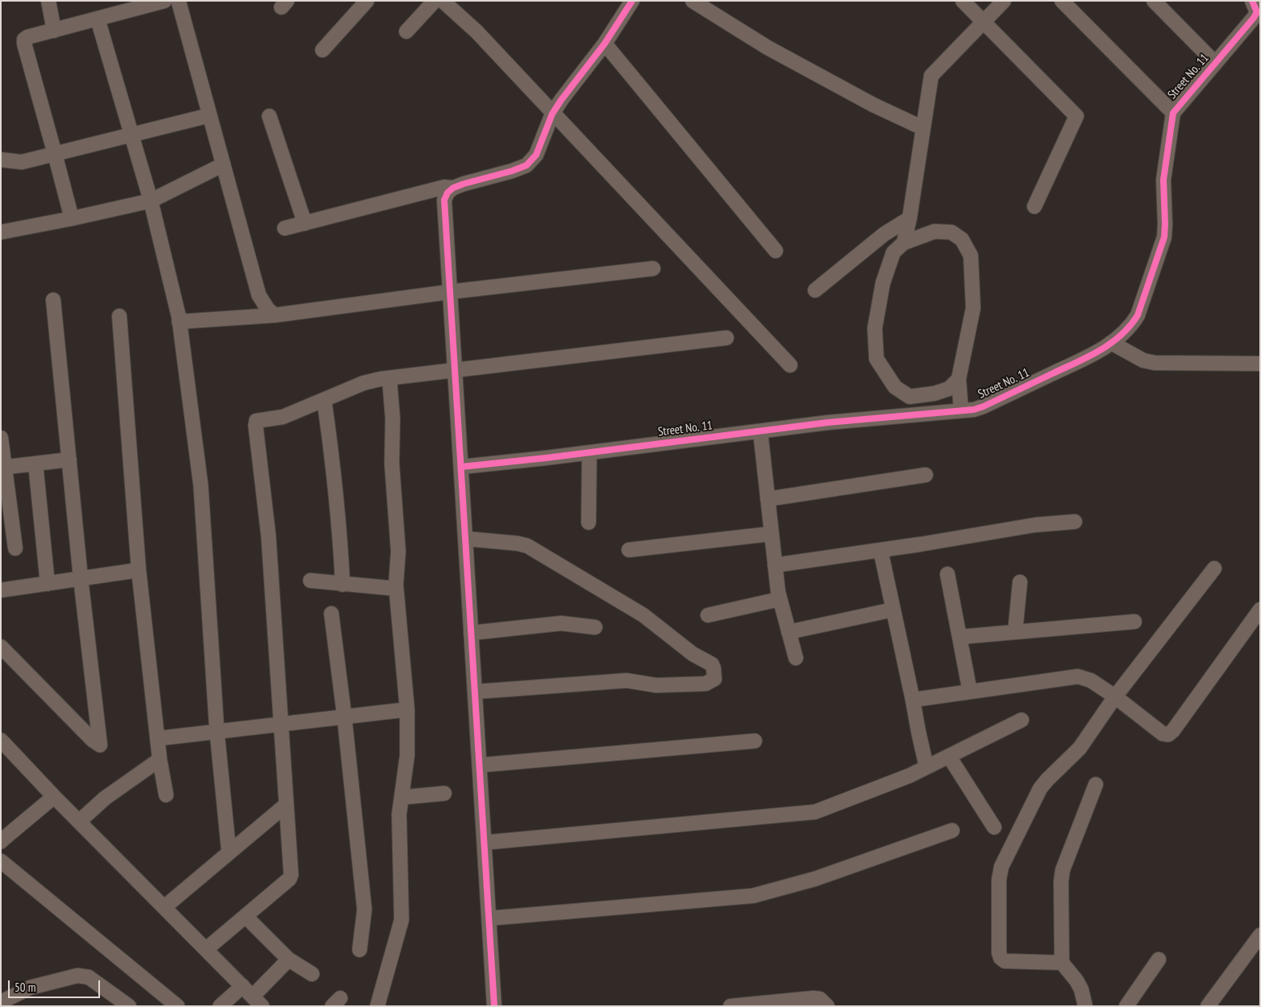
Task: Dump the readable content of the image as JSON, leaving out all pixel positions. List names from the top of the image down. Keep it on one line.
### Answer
{"streets":{"street":["Street No. 11"]},"scale_bar":"50 m"}
